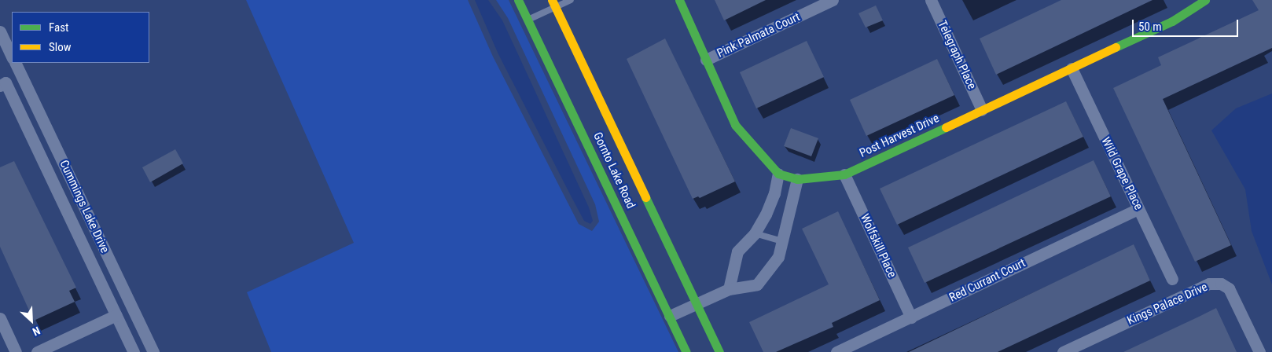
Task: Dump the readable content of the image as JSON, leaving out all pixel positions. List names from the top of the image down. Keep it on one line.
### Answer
{"streets":{"street":["Pink Palmata Court","Telegraph Place","Post Harvest Drive","Gornto Lake Road","Wild Grape Place","Cummings Lake Drive","Wolfskill Place","Red Currant Court","Kings Palace Drive"]},"crossings":[["Telegraph Place","Post Harvest Drive"],["Post Harvest Drive","Wild Grape Place"],["Post Harvest Drive","Wolfskill Place"],["Wild Grape Place","Red Currant Court"],["Wolfskill Place","Red Currant Court"]],"legend":["Fast","Slow"],"scale_bar":"50 m","north":"bottom right"}
